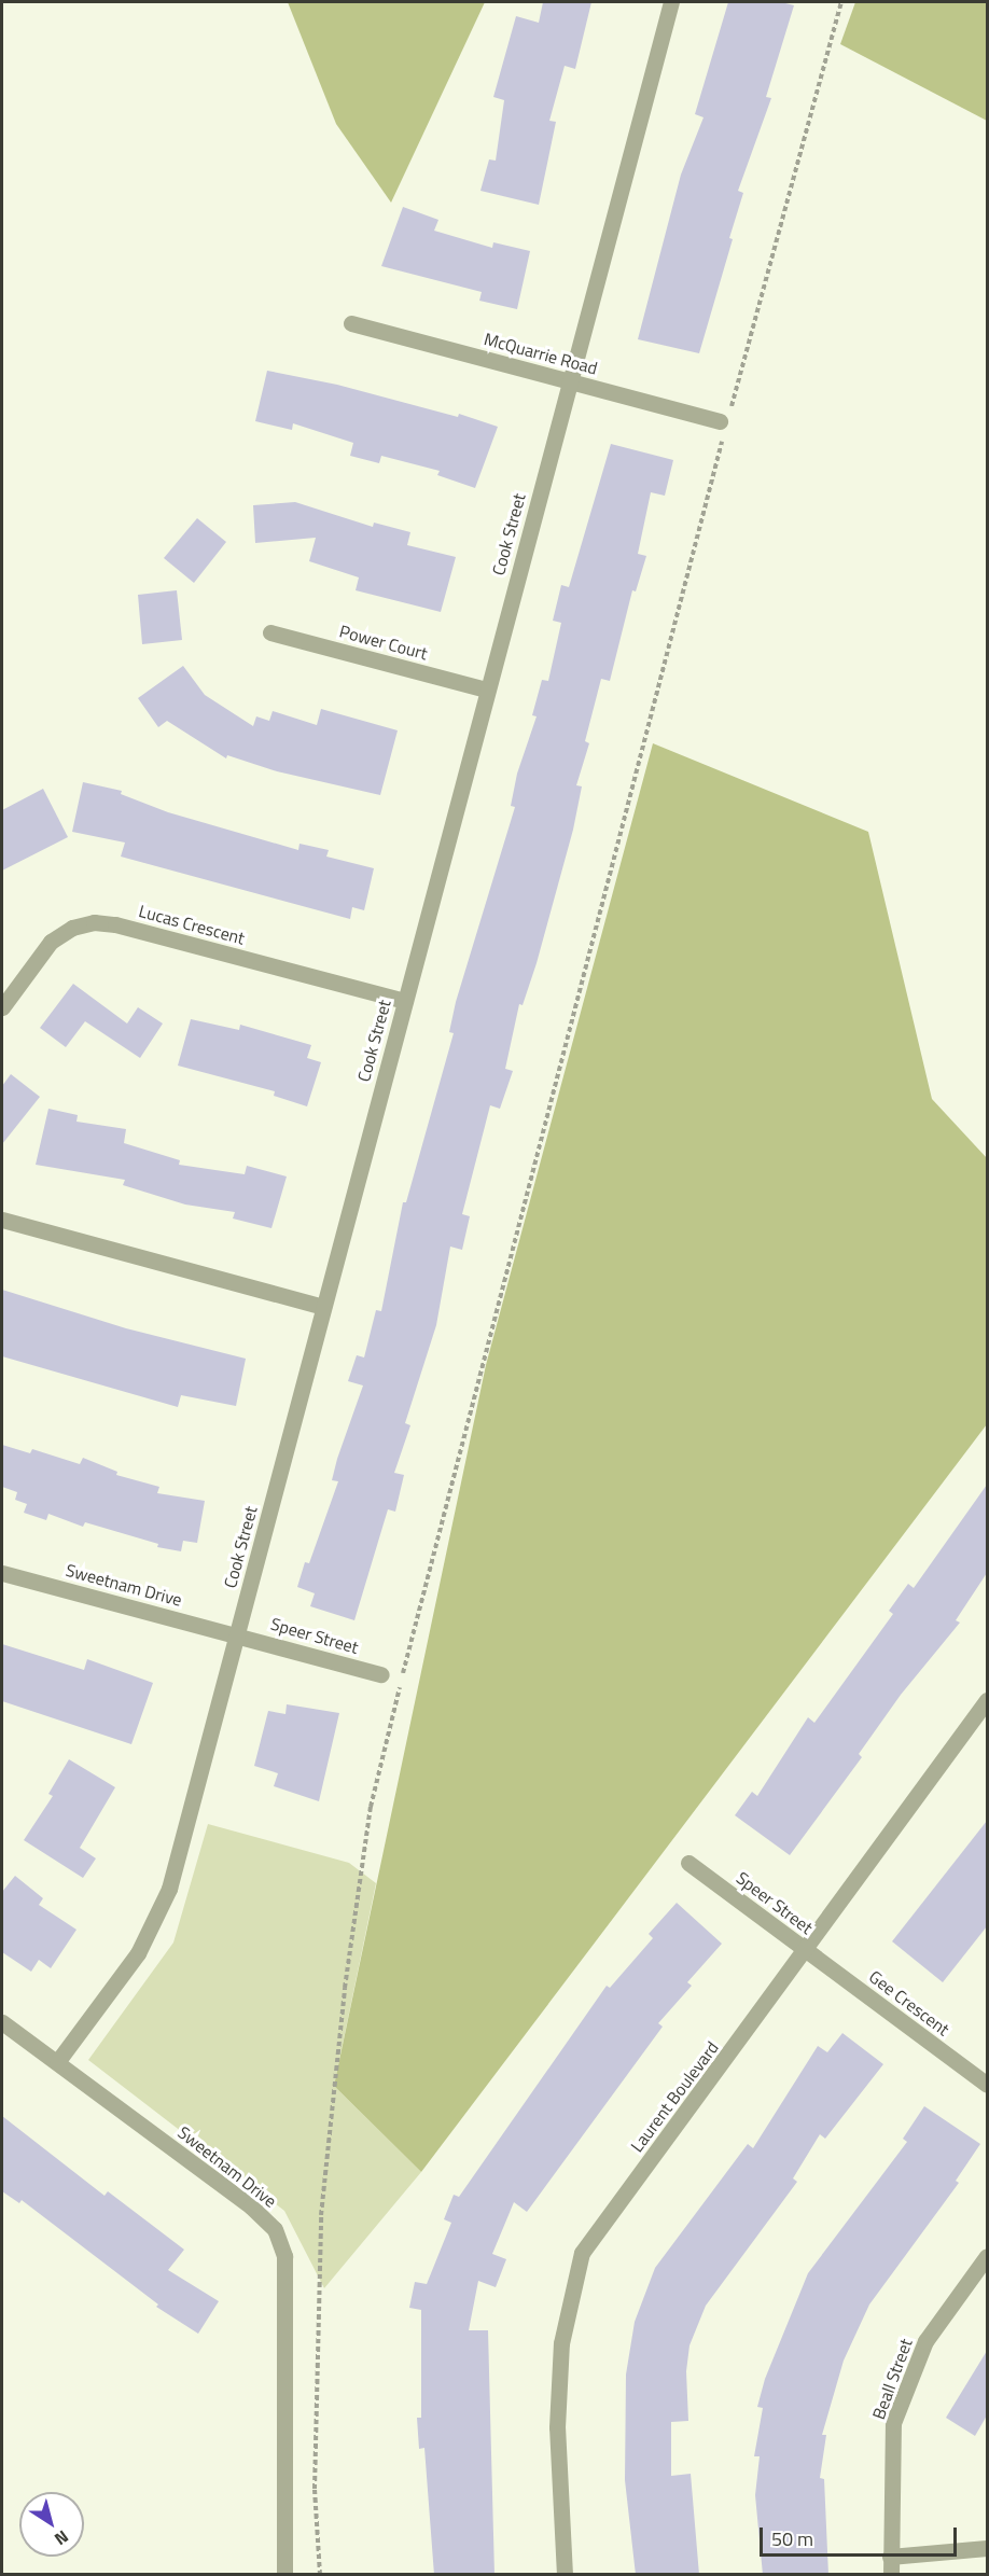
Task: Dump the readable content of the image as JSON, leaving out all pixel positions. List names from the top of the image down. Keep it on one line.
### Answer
{"streets":{"street":["McQuarrie Road","Cook Street","Power Court","Lucas Crescent","Sweetnam Drive","Speer Street","Gee Crescent","Laurent Boulevard","Beall Street"]},"crossings":[["McQuarrie Road","Cook Street"],["Cook Street","Power Court"],["Cook Street","Lucas Crescent"],["Cook Street","Sweetnam Drive"],["Cook Street","Speer Street"],["Sweetnam Drive","Speer Street"],["Speer Street","Gee Crescent"],["Speer Street","Laurent Boulevard"],["Gee Crescent","Laurent Boulevard"]],"scale_bar":"50 m","north":"bottom right"}
